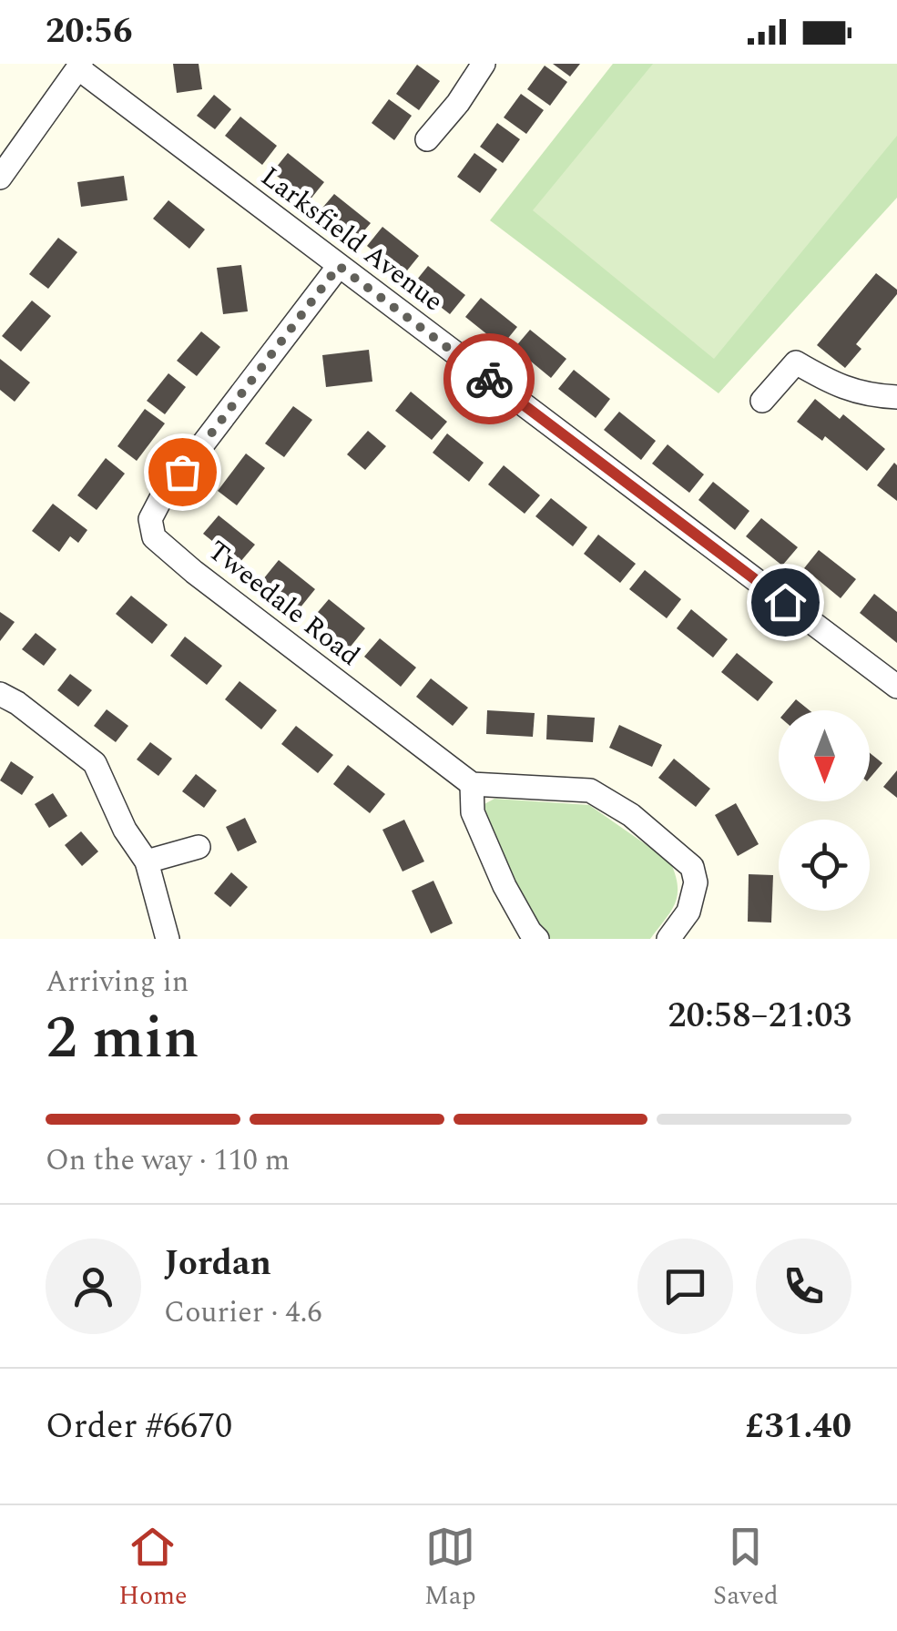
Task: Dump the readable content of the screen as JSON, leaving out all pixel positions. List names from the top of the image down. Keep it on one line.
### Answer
{"streets":{"street":["Larksfield Avenue","Tweedale Road"]},"crossings":[["Larksfield Avenue","Tweedale Road"]],"north":"bottom","page":{"status":"20:56","heading":["2 min","Arriving in","20:58–21:03"],"panel":["Jordan","Courier · 4.6","Order #6670","£31.40"],"bar":"On the way · 110 m","tabs":["Home","Map","Saved"]}}
